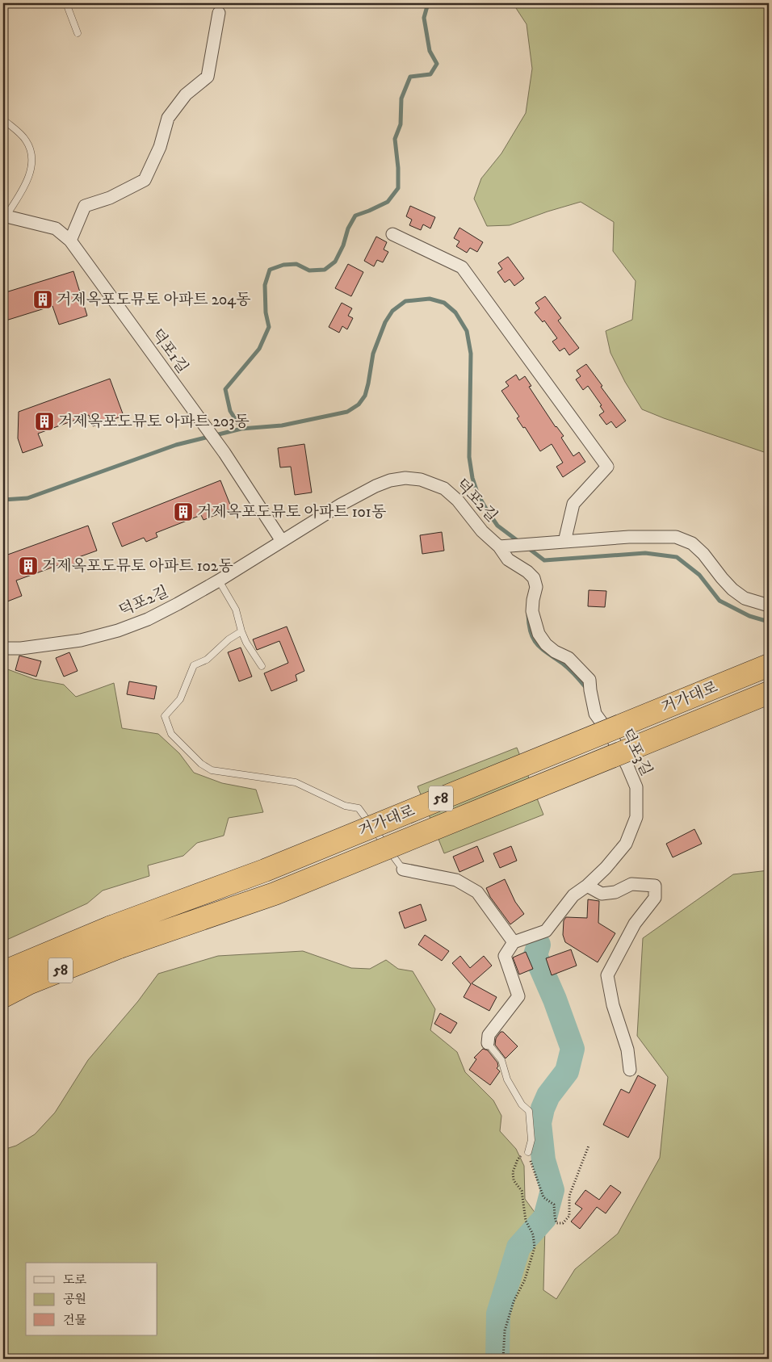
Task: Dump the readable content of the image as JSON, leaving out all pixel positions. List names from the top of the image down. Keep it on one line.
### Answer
{"streets":{"highway":["거가대로","58"],"street":["덕포1길","덕포2길","덕포3길"]},"crossings":[["덕포1길","덕포2길"],["덕포2길","덕포3길"]],"places":{"building":["거제옥포도뮤토 아파트 204동","거제옥포도뮤토 아파트 203동","거제옥포도뮤토 아파트 101동","거제옥포도뮤토 아파트 102동"]},"legend":["도로","공원","건물"]}
